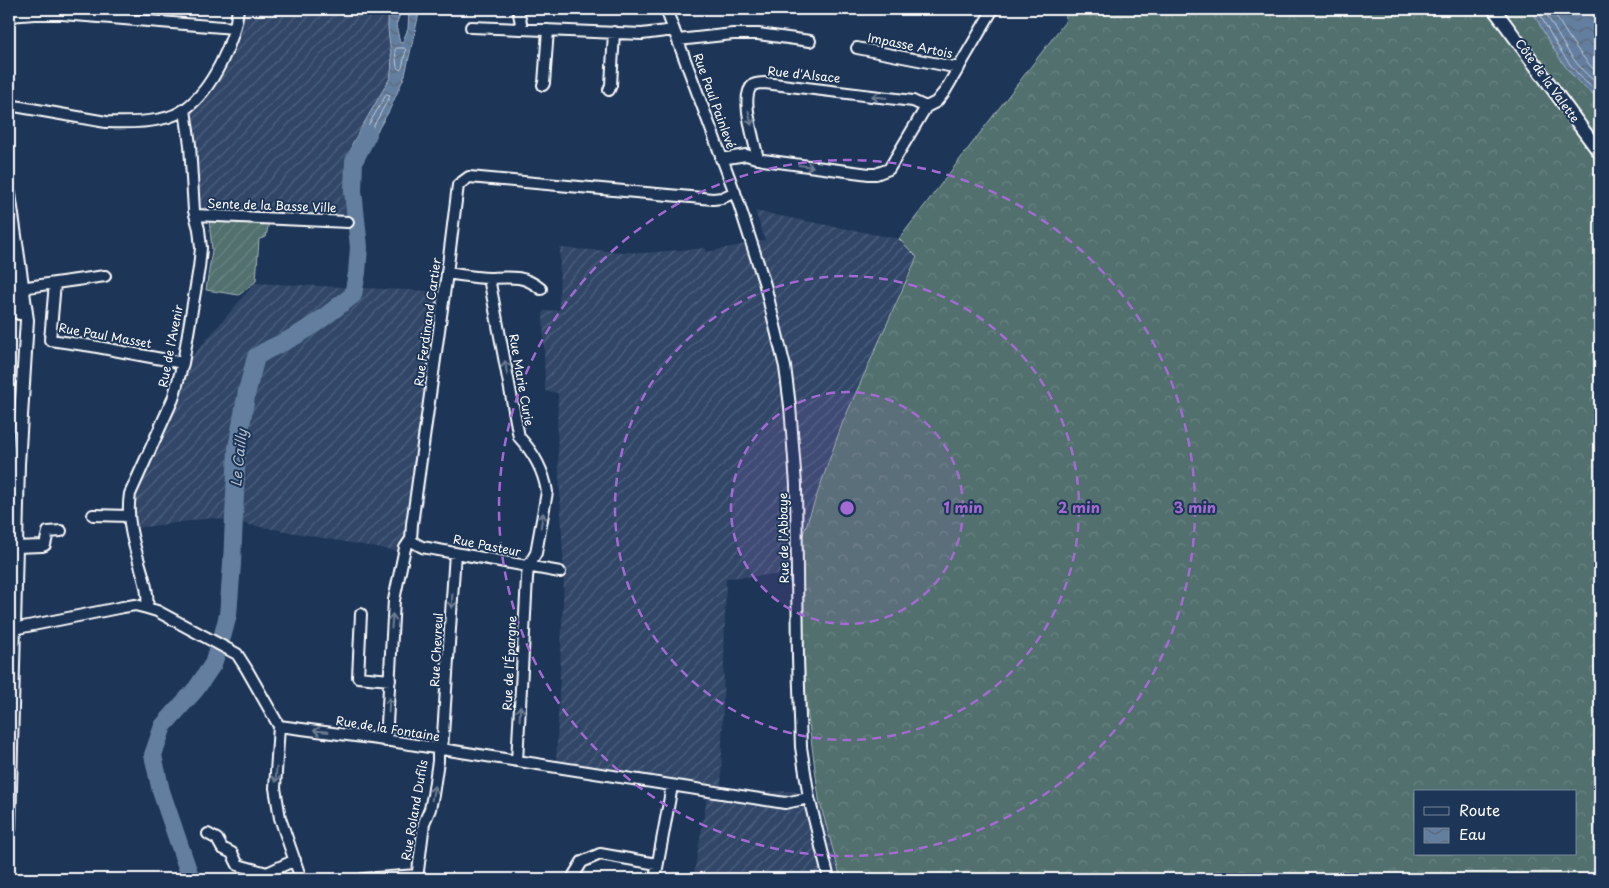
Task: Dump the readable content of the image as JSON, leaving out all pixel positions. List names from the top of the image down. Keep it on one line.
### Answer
{"streets":{"main road":["Côte de la Valette"],"street":["Impasse Artois","Rue d'Alsace","Rue Paul Painlevé","Sente de la Basse Ville","Rue Ferdinand Cartier","Rue Paul Masset","Rue de l'Avenir","Rue Marie Curie","Rue de l'Abbaye","Rue Pasteur","Rue Chevreul","Rue de l'Épargne","Rue de la Fontaine","Rue Roland Dufils"]},"crossings":[["Rue Paul Painlevé","Rue Ferdinand Cartier"],["Rue Paul Painlevé","Rue de l'Abbaye"],["Sente de la Basse Ville","Rue de l'Avenir"],["Rue Ferdinand Cartier","Rue de l'Abbaye"],["Rue Ferdinand Cartier","Rue Pasteur"],["Rue Ferdinand Cartier","Rue de la Fontaine"],["Rue Paul Masset","Rue de l'Avenir"],["Rue Marie Curie","Rue Pasteur"],["Rue Marie Curie","Rue de l'Épargne"],["Rue de l'Abbaye","Rue de la Fontaine"],["Rue Pasteur","Rue Chevreul"],["Rue Pasteur","Rue de l'Épargne"],["Rue Chevreul","Rue de la Fontaine"],["Rue Chevreul","Rue Roland Dufils"],["Rue de l'Épargne","Rue de la Fontaine"],["Rue de la Fontaine","Rue Roland Dufils"]],"one_way":["Rue Marie Curie","Rue Chevreul","Rue de l'Épargne","Rue Roland Dufils"],"water":["Le Cailly"],"legend":["Route","Eau"],"rings":["1 min","2 min","3 min"]}
